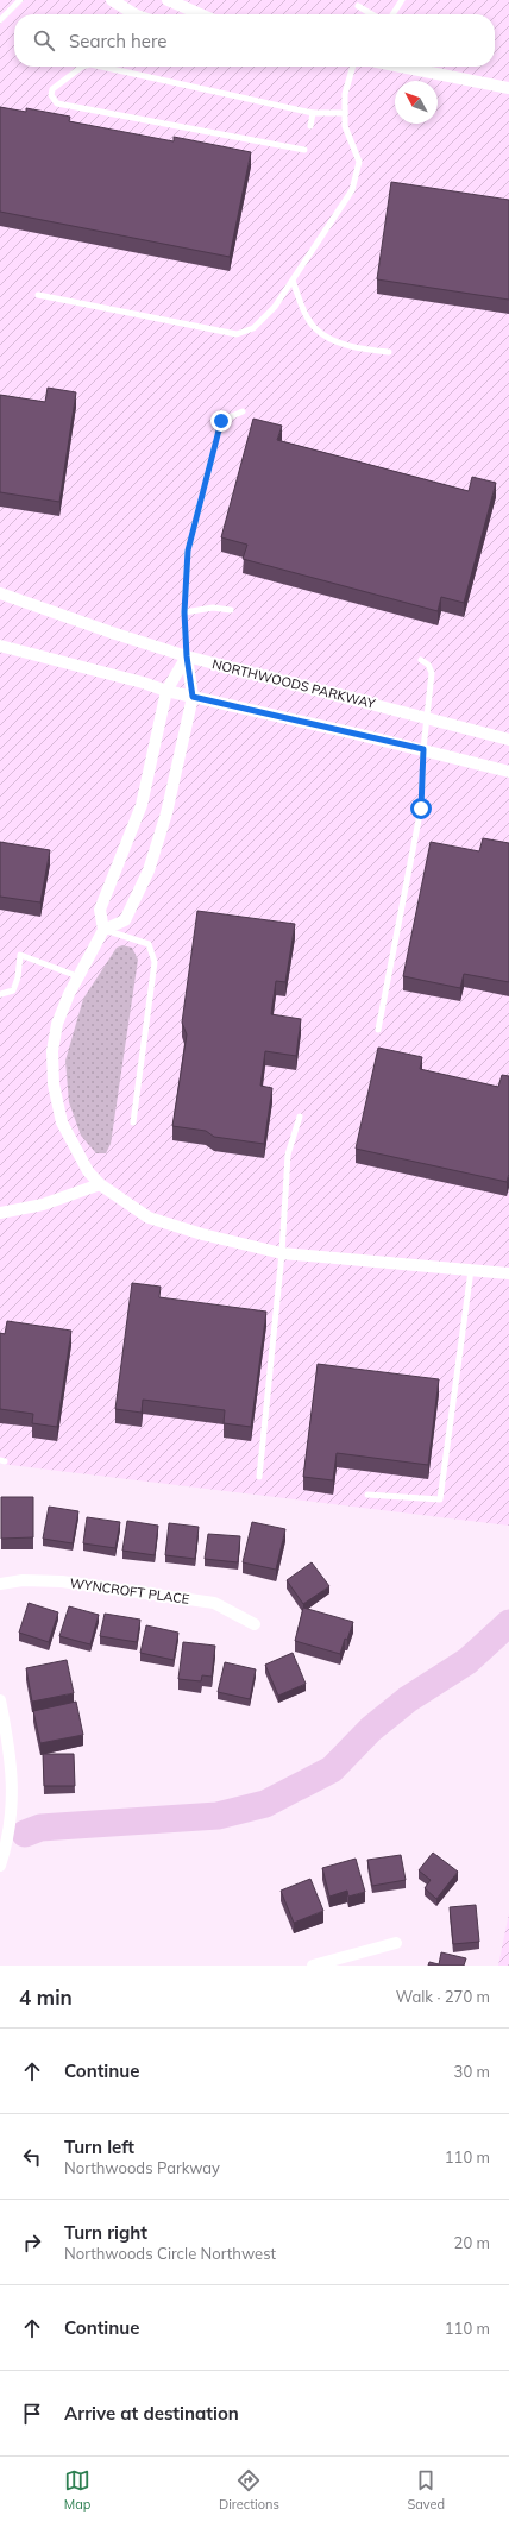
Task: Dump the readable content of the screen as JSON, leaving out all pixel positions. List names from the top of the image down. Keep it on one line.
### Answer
{"streets":{"street":["NORTHWOODS PARKWAY","WYNCROFT PLACE"]},"north":"top left","page":{"search":"Search here","heading":["4 min","Walk · 270 m"],"list":[["Continue","30 m"],["Turn left","Northwoods Parkway","110 m"],["Turn right","Northwoods Circle Northwest","20 m"],["Continue","110 m"],"Arrive at destination"],"nav":["Map","Directions","Saved"]}}
